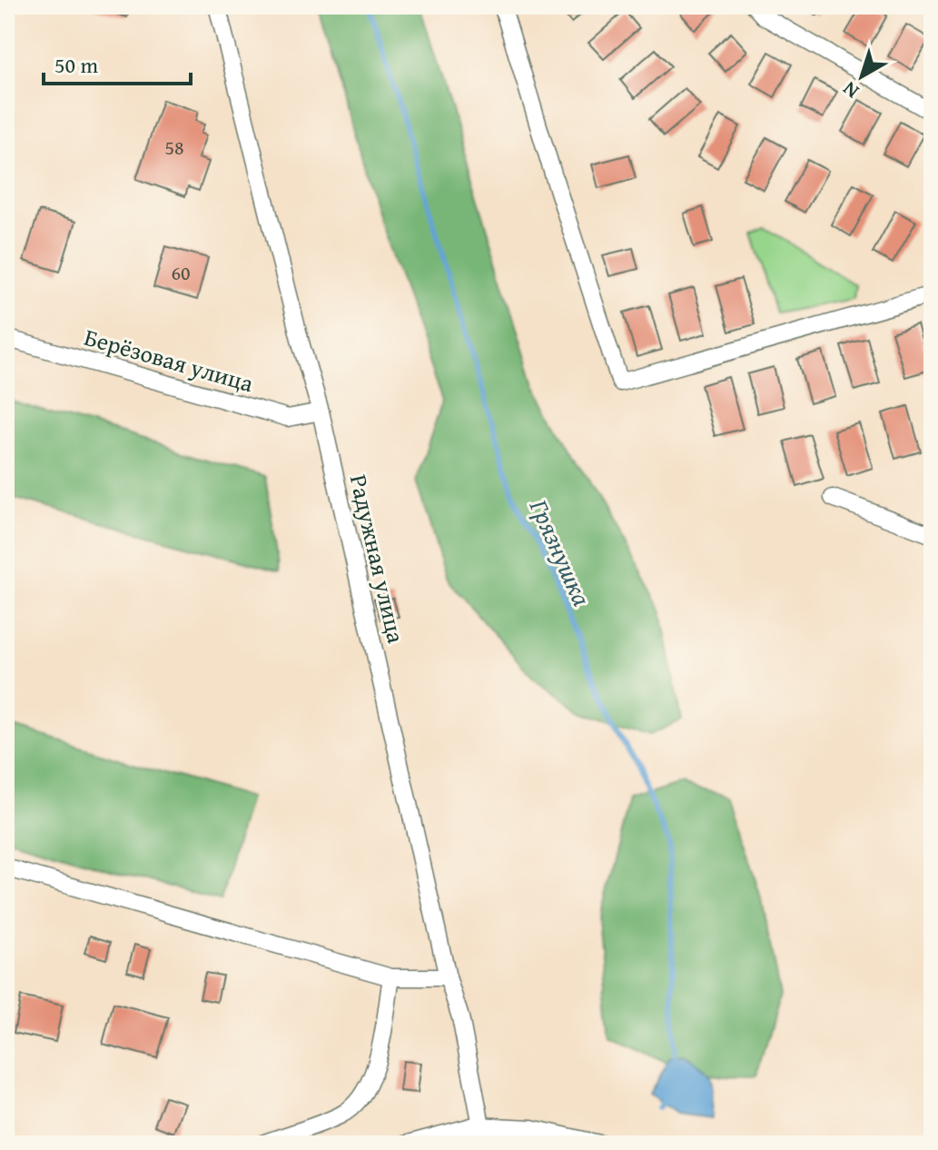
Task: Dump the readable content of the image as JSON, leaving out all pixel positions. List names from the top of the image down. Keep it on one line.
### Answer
{"streets":{"street":["Берёзовая улица","Радужная улица"]},"crossings":[["Берёзовая улица","Радужная улица"]],"water":["Грязнушка"],"house_numbers":["58","60"],"scale_bar":"50 m","north":"bottom left"}
